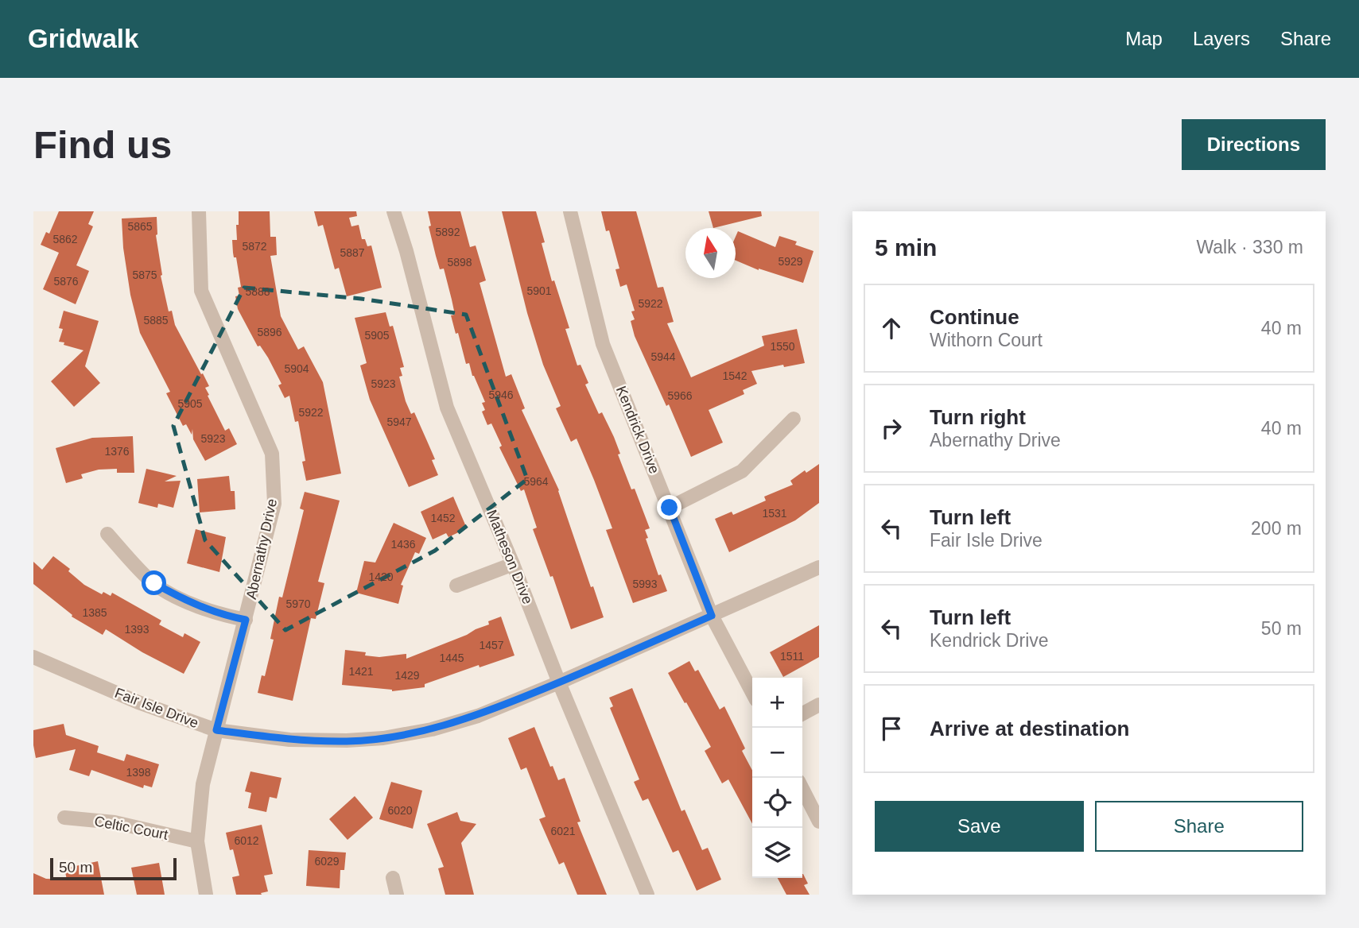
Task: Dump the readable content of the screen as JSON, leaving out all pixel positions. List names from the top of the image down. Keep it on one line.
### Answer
{"streets":{"street":["Kendrick Drive","Abernathy Drive","Matheson Drive","Fair Isle Drive","Celtic Court"]},"crossings":[["Kendrick Drive","Fair Isle Drive"],["Abernathy Drive","Fair Isle Drive"],["Abernathy Drive","Celtic Court"],["Matheson Drive","Fair Isle Drive"]],"house_numbers":["5865","5892","5862","5872","5887","5929","5898","5875","5876","5901","5888","5922","5885","5896","5905","1550","5944","5904","1542","5923","5946","5966","5905","5922","5947","5923","1376","5964","1531","1452","1436","1420","5993","5970","1385","1393","1457","1511","1445","1421","1429","1398","6020","6021","6012","6029"],"scale_bar":"50 m","north":"top","page":{"header":"Gridwalk","nav":["Map","Layers","Share"],"buttons":["Directions",["Save","Share"]],"title":"Find us","heading":["5 min","Walk · 330 m"],"list":[["Continue","Withorn Court","40 m"],["Turn right","Abernathy Drive","40 m"],["Turn left","Fair Isle Drive","200 m"],["Turn left","Kendrick Drive","50 m"],"Arrive at destination"],"map_buttons":["+","−"],"scale":"50 m"}}
